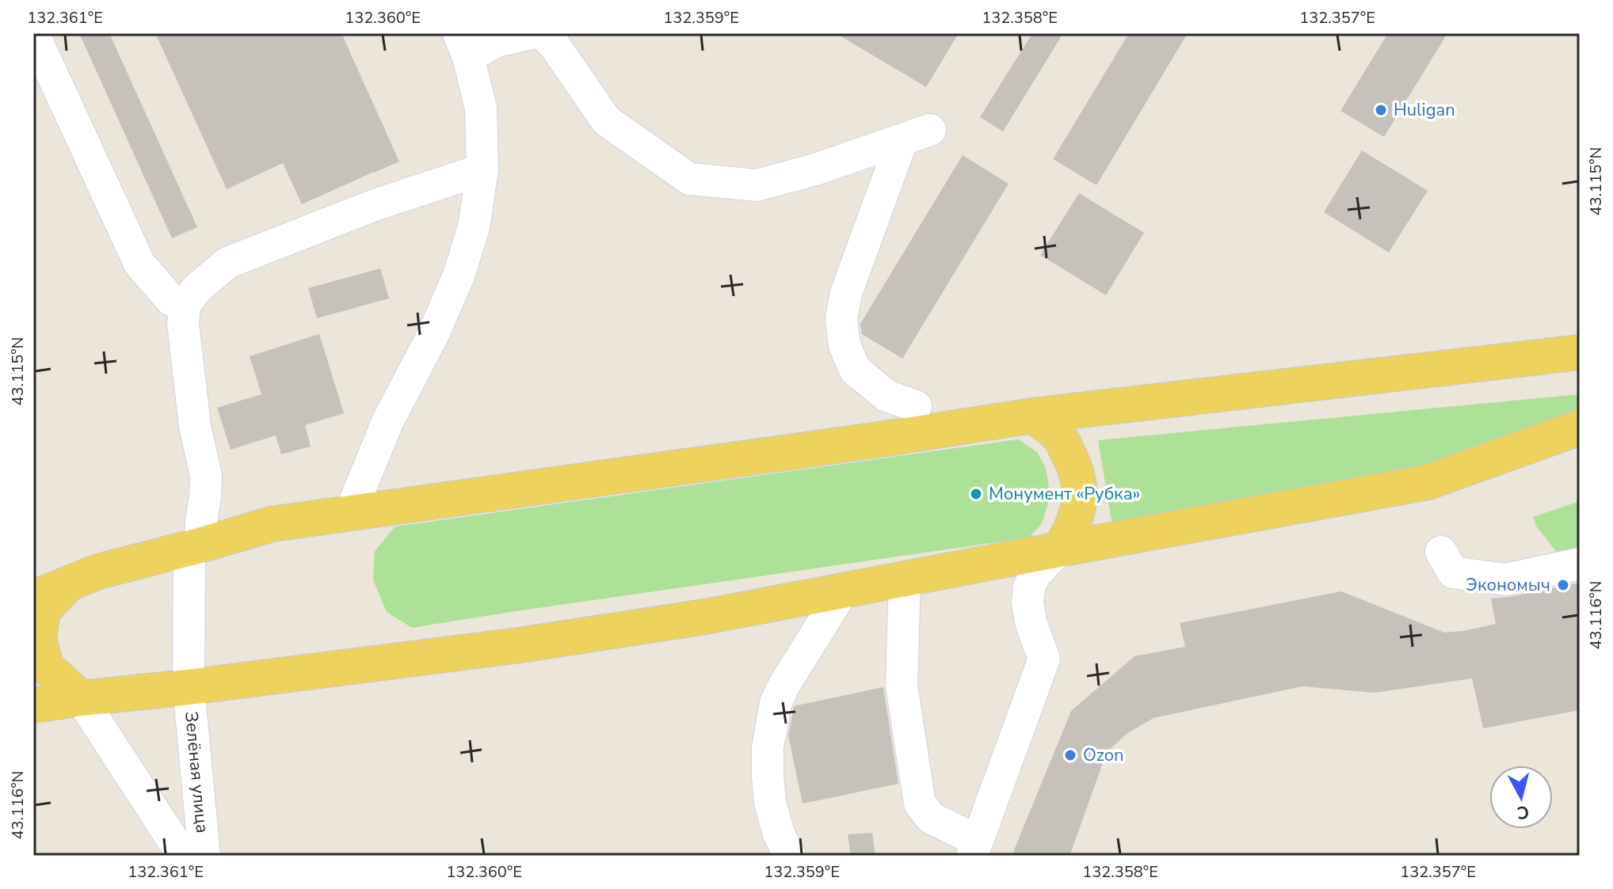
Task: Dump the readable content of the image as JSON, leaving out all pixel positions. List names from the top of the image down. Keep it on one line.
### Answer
{"streets":{"street":["Зелёная улица"]},"places":["Huligan","Монумент «Рубка»","Экономыч","Ozon"],"north":"bottom","coordinates":["132.361°E","132.360°E","132.359°E","132.358°E","132.357°E","43.115°N","43.116°N"]}
